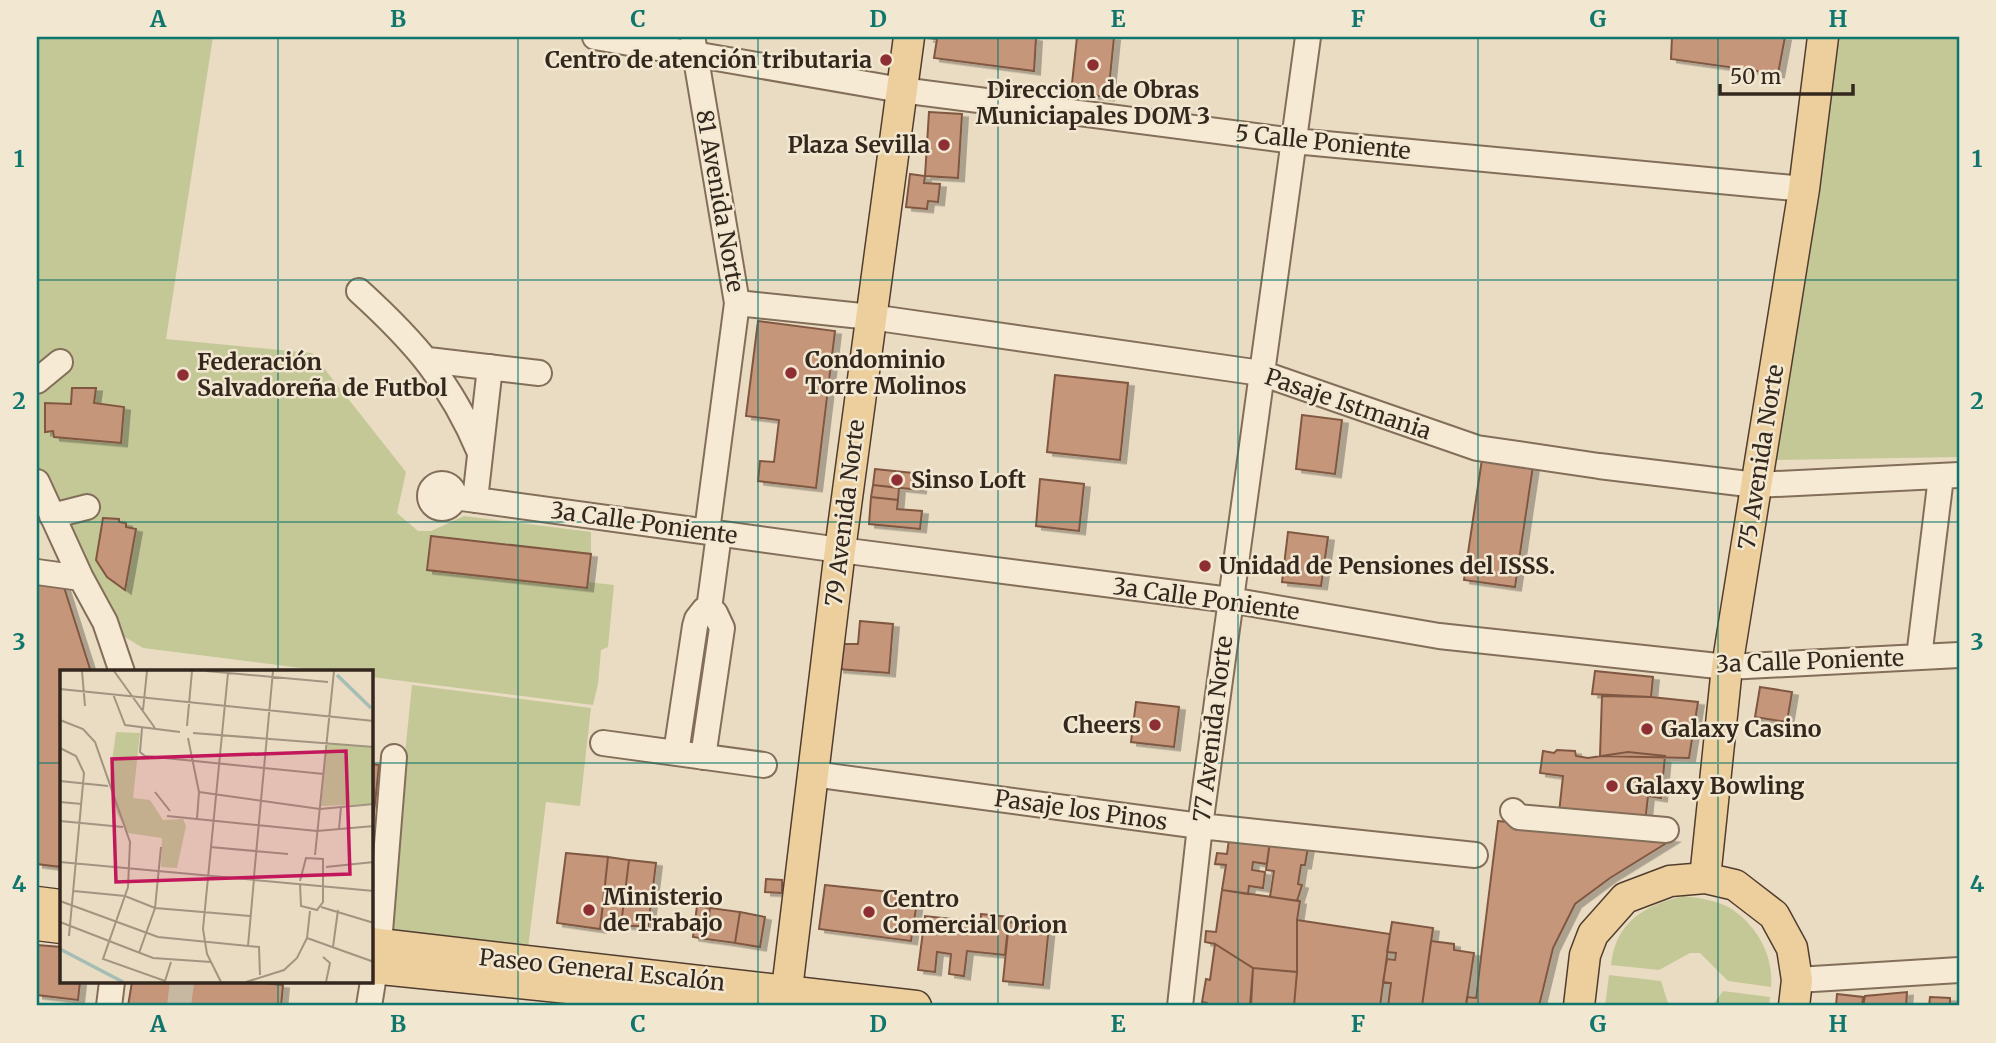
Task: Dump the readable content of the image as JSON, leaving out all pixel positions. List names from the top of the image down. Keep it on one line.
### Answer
{"streets":{"main road":["75 Avenida Norte","79 Avenida Norte","Paseo General Escalón"],"street":["5 Calle Poniente","81 Avenida Norte","Pasaje Istmania","3a Calle Poniente","77 Avenida Norte","Pasaje los Pinos"]},"crossings":[["5 Calle Poniente","81 Avenida Norte"],["5 Calle Poniente","75 Avenida Norte"],["5 Calle Poniente","79 Avenida Norte"],["5 Calle Poniente","77 Avenida Norte"],["81 Avenida Norte","Pasaje Istmania"],["81 Avenida Norte","3a Calle Poniente"],["Pasaje Istmania","75 Avenida Norte"],["Pasaje Istmania","79 Avenida Norte"],["Pasaje Istmania","77 Avenida Norte"],["75 Avenida Norte","3a Calle Poniente"],["79 Avenida Norte","3a Calle Poniente"],["79 Avenida Norte","Pasaje los Pinos"],["79 Avenida Norte","Paseo General Escalón"],["3a Calle Poniente","77 Avenida Norte"],["77 Avenida Norte","Pasaje los Pinos"]],"places":["Centro de atención tributaria","Direccion de Obras Municiapales DOM 3","Plaza Sevilla","Condominio Torre Molinos","Federación Salvadoreña de Futbol","Sinso Loft","Unidad de Pensiones del ISSS.","Cheers","Galaxy Casino","Galaxy Bowling","Ministerio de Trabajo","Centro Comercial Orion"],"scale_bar":"50 m","grid":{"columns":["A","B","C","D","E","F","G","H"],"rows":["1","2","3","4"]}}
